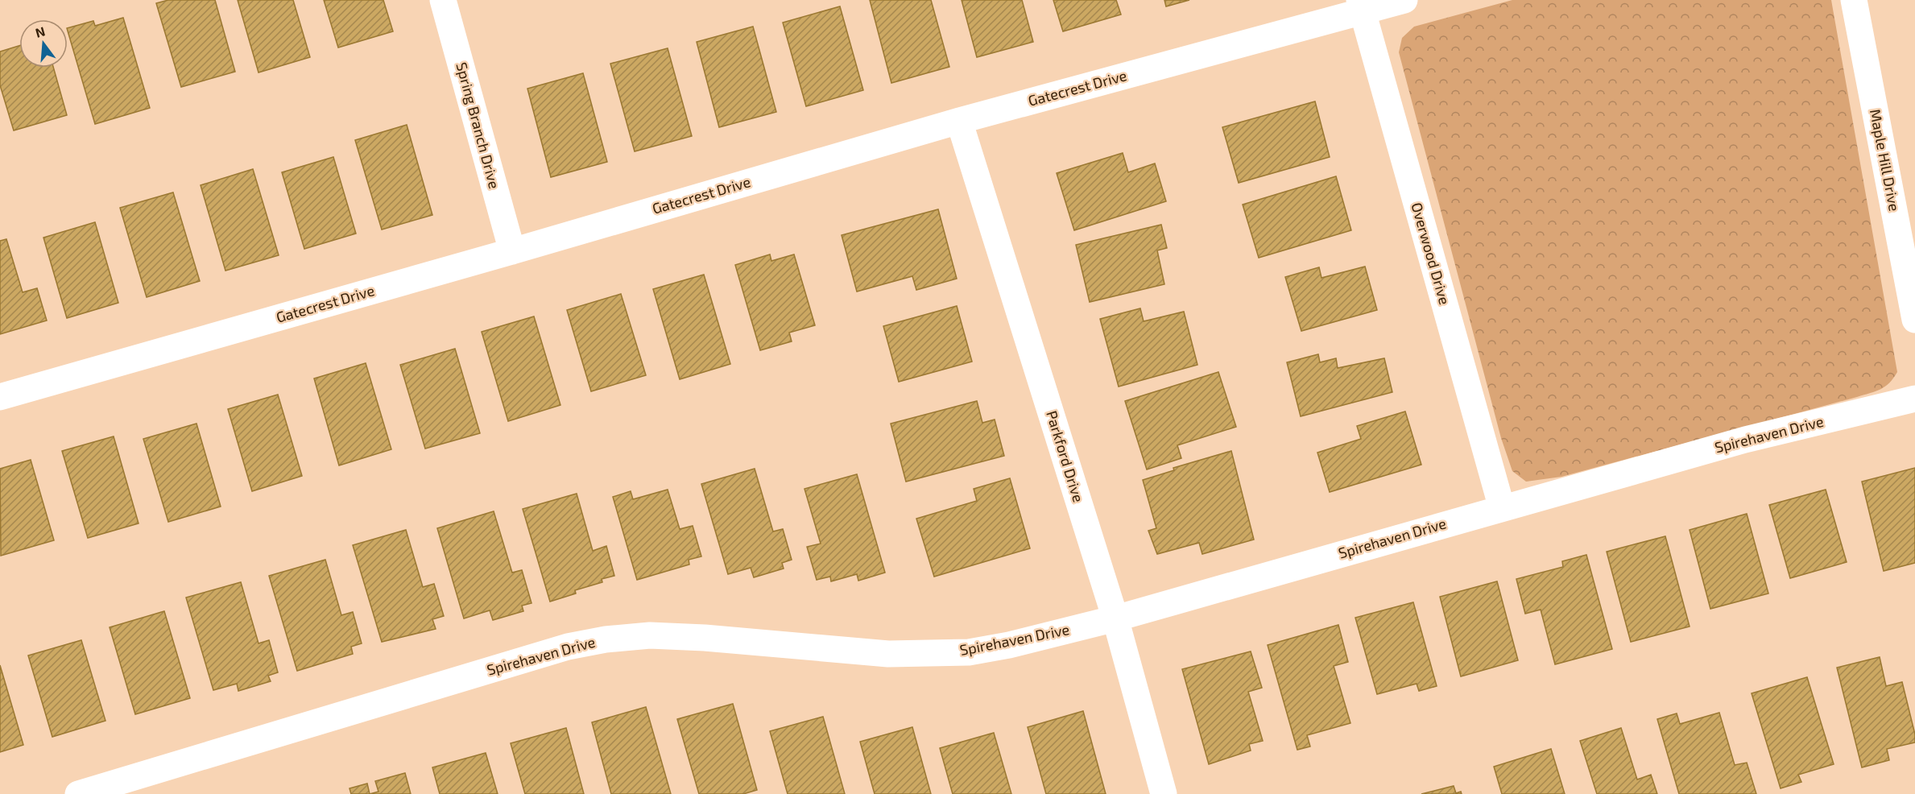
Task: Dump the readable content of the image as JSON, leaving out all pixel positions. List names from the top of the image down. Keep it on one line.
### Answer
{"streets":{"street":["Gatecrest Drive","Spring Branch Drive","Maple Hill Drive","Overwood Drive","Spirehaven Drive","Parkford Drive"]},"crossings":[["Gatecrest Drive","Spring Branch Drive"],["Gatecrest Drive","Overwood Drive"],["Gatecrest Drive","Parkford Drive"],["Overwood Drive","Spirehaven Drive"],["Spirehaven Drive","Parkford Drive"]],"north":"top"}
